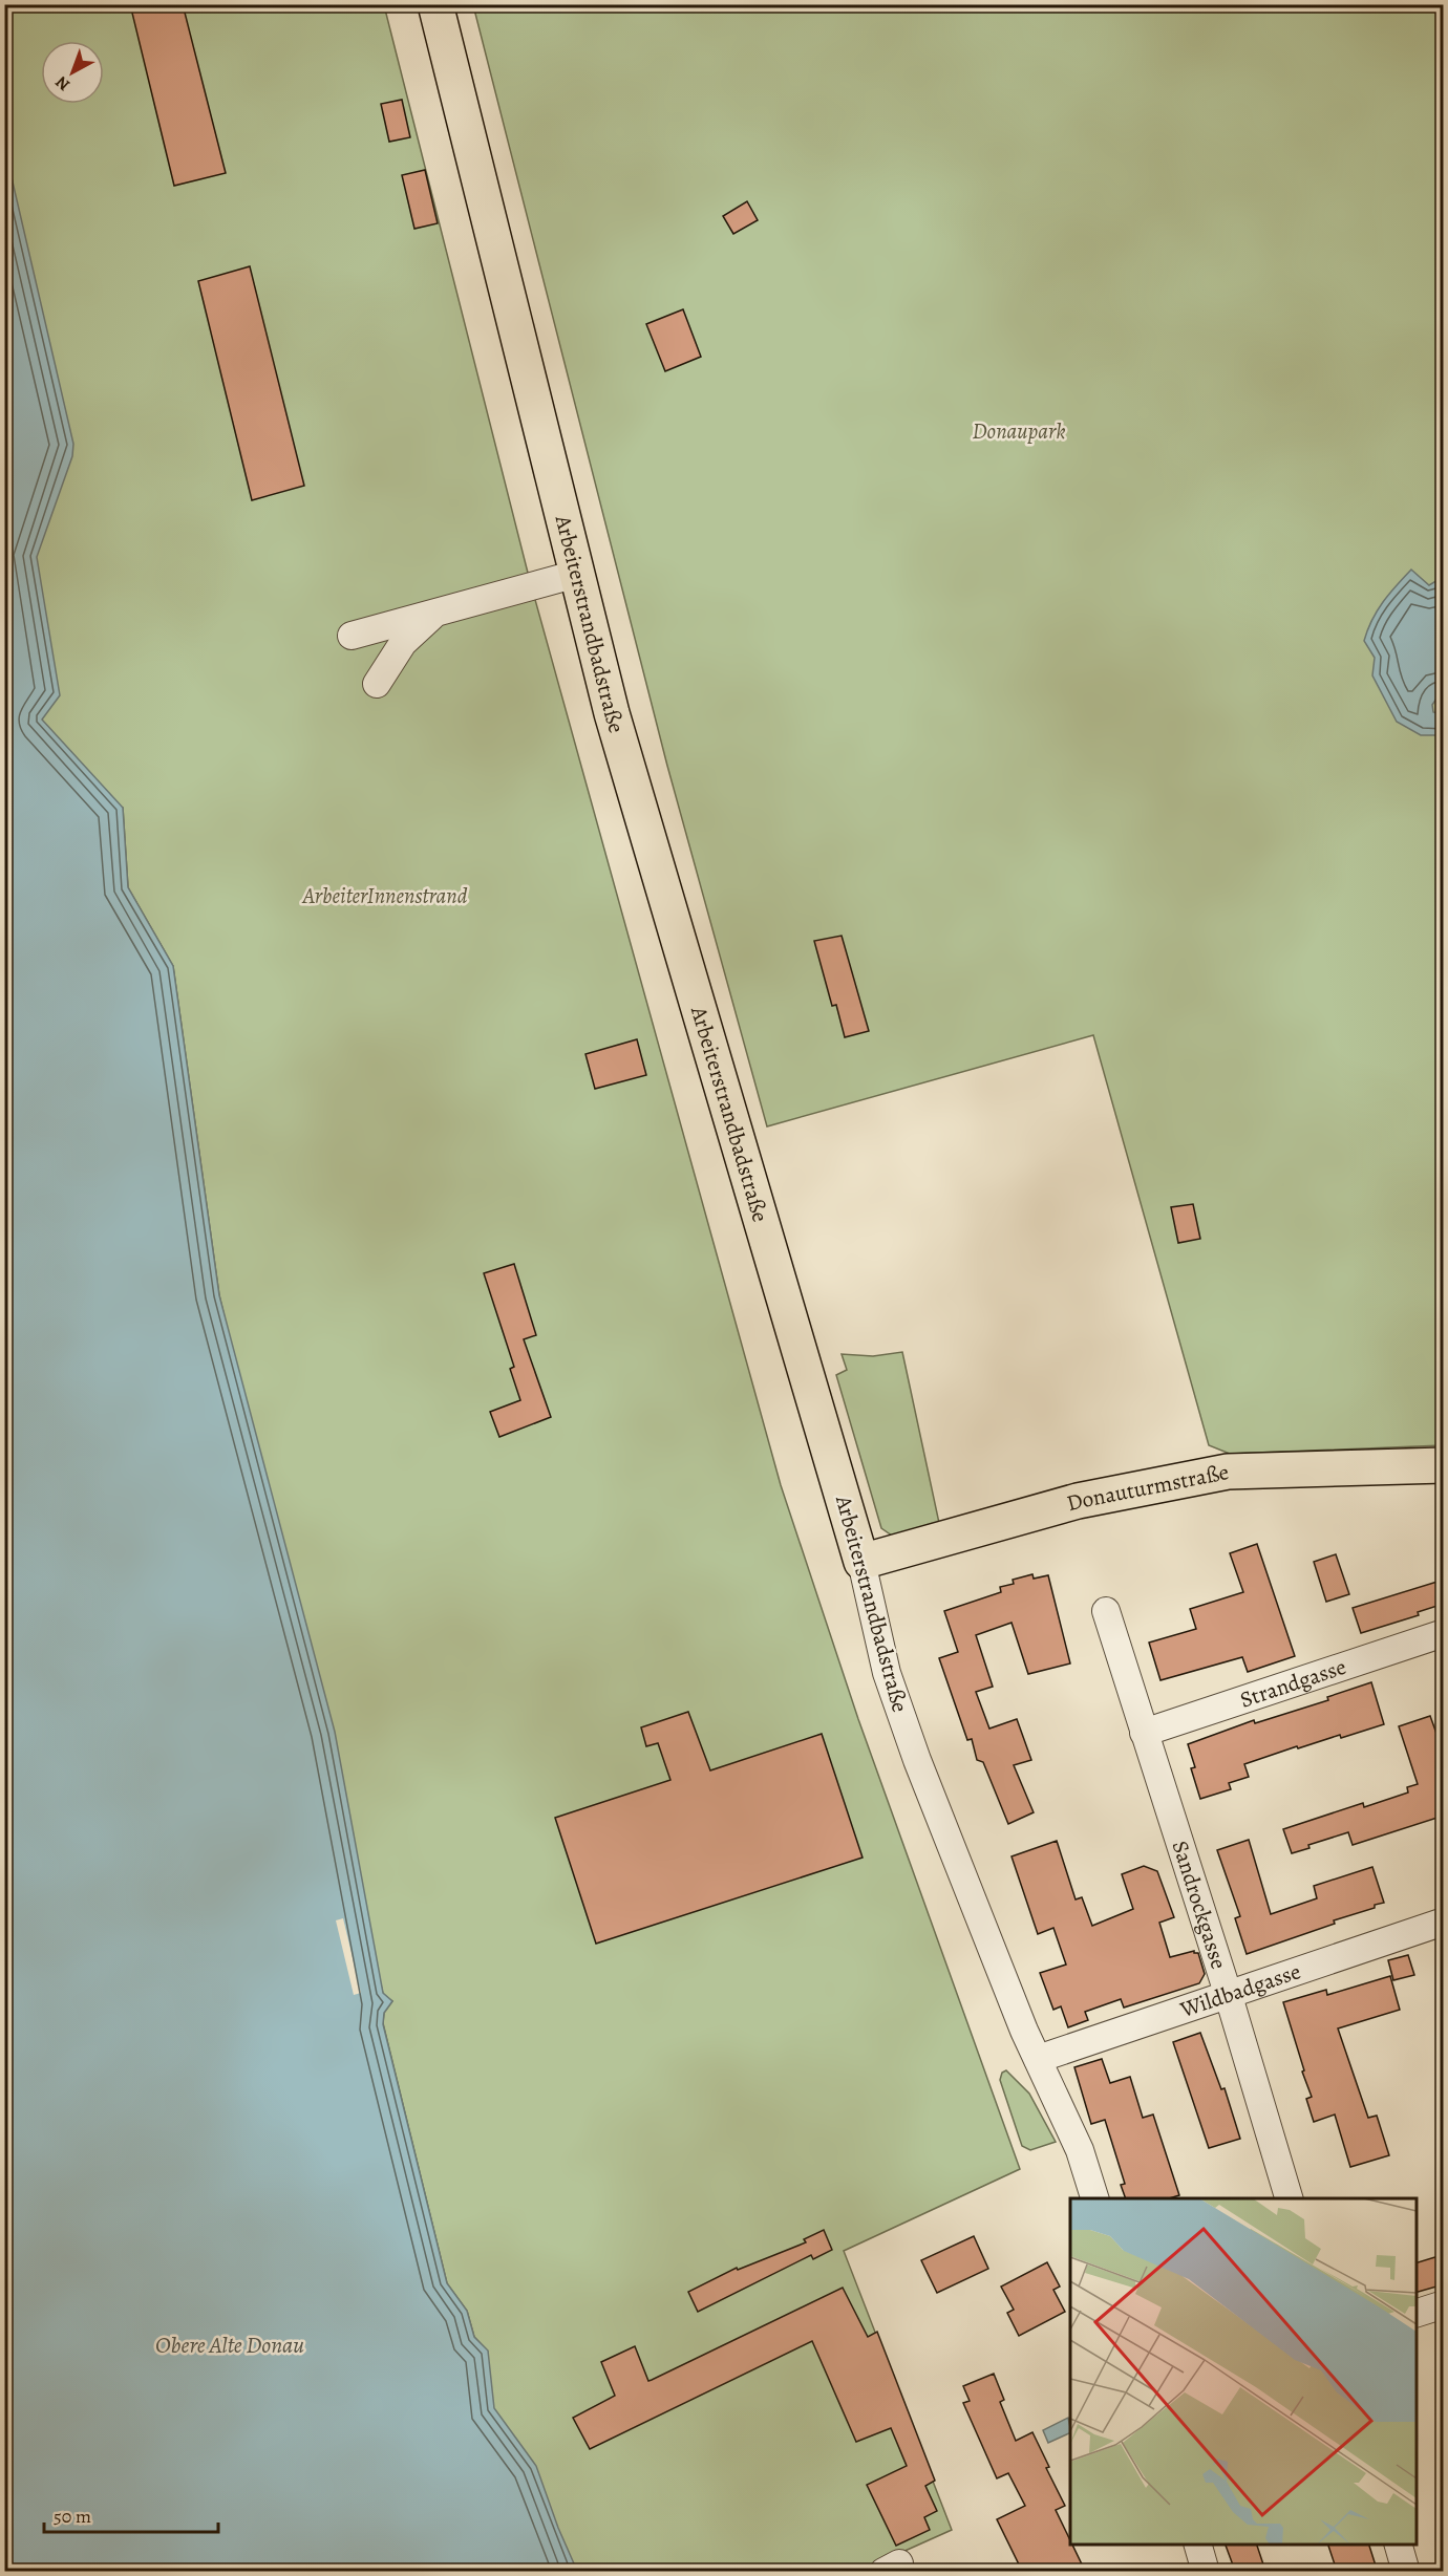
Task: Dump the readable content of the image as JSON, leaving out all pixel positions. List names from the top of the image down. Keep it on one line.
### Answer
{"streets":{"main road":["Arbeiterstrandbadstraße","Donauturmstraße"],"street":["Strandgasse","Sandrockgasse","Wildbadgasse"]},"crossings":[["Arbeiterstrandbadstraße","Donauturmstraße"],["Arbeiterstrandbadstraße","Wildbadgasse"],["Strandgasse","Sandrockgasse"],["Sandrockgasse","Wildbadgasse"]],"water":["Obere Alte Donau"],"parks":["Donaupark","ArbeiterInnenstrand"],"scale_bar":"50 m","north":"bottom left"}
